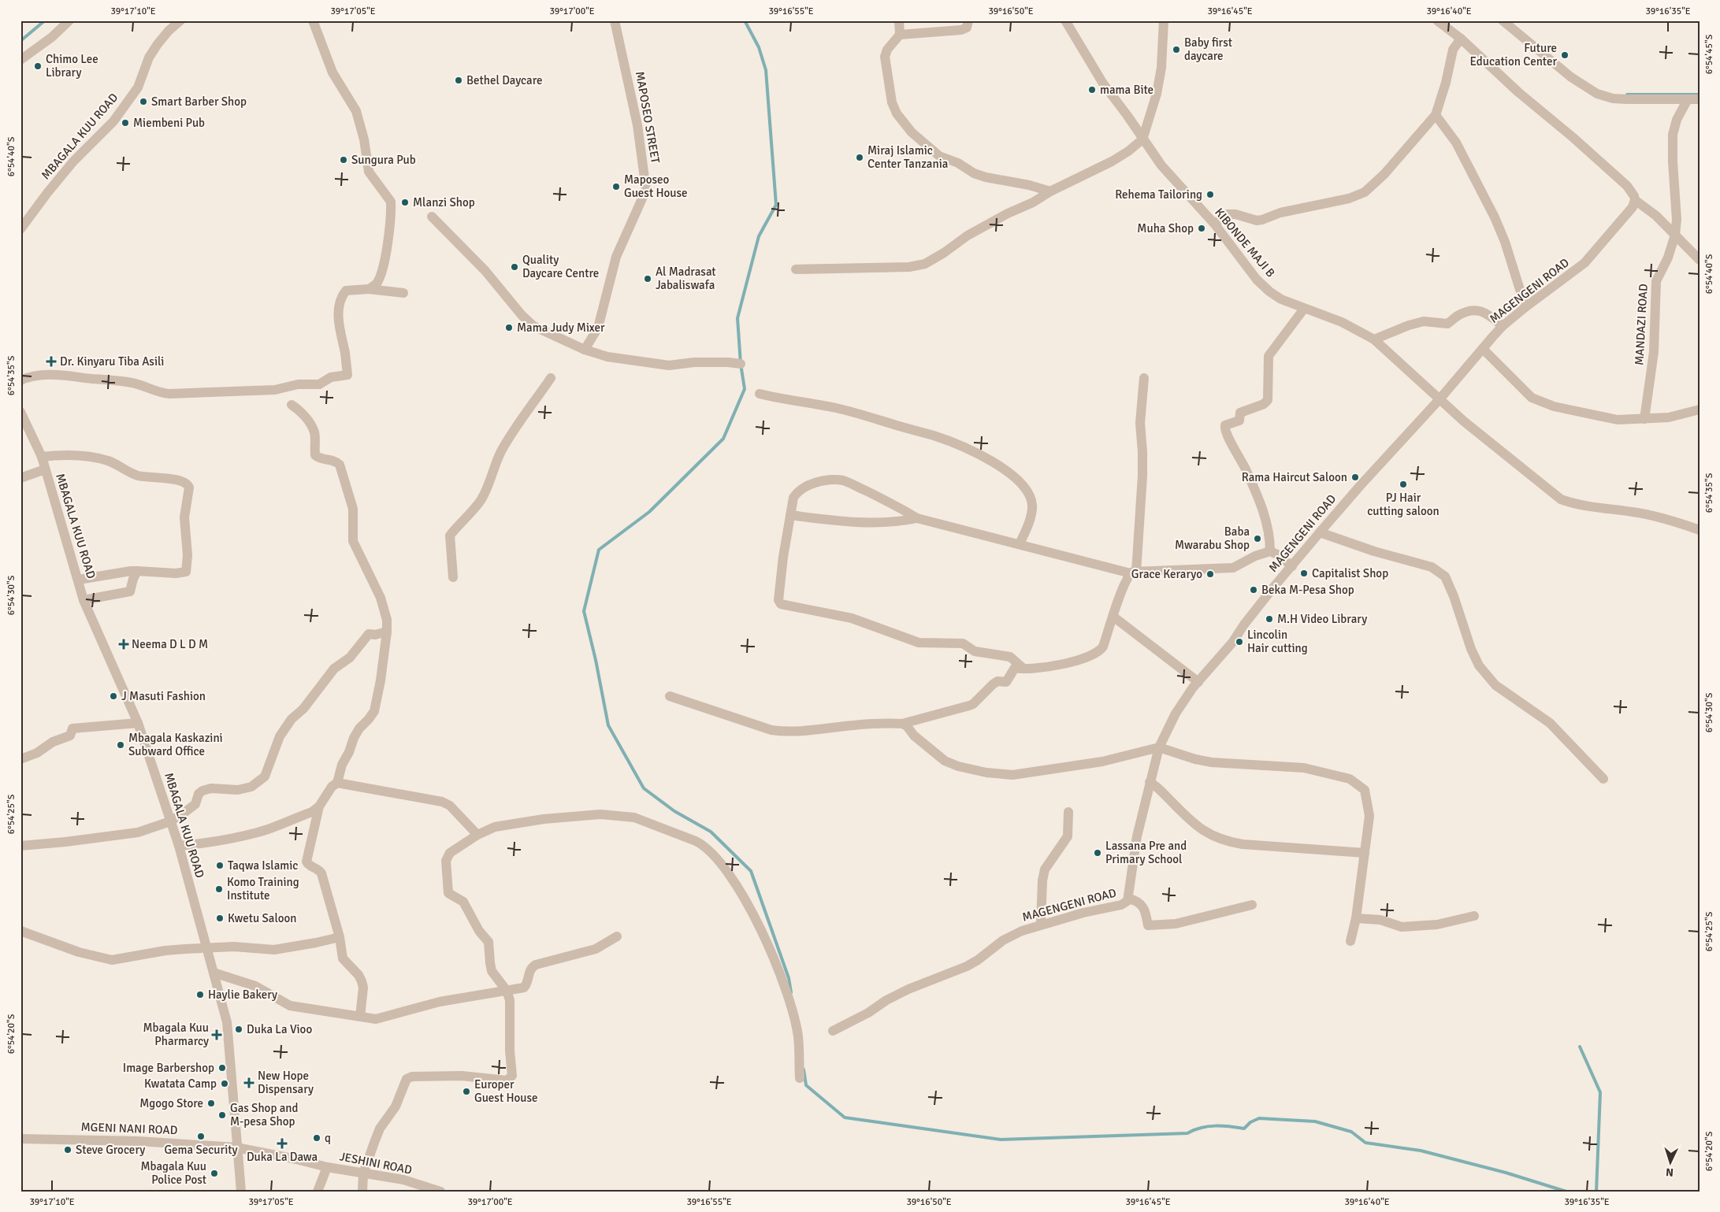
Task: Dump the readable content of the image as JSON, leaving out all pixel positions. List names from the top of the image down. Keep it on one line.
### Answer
{"streets":{"street":["MAPOSEO STREET","MBAGALA KUU ROAD","KIBONDE MAJI B","MAGENGENI ROAD","MANDAZI ROAD","MGENI NANI ROAD","JESHINI ROAD"]},"crossings":[["MBAGALA KUU ROAD","MGENI NANI ROAD"],["MBAGALA KUU ROAD","JESHINI ROAD"],["KIBONDE MAJI B","MAGENGENI ROAD"],["MGENI NANI ROAD","JESHINI ROAD"]],"places":{"other":["Baby first daycare","Future Education Center","Chimo Lee Library","Bethel Daycare","mama Bite","Smart Barber Shop","Miembeni Pub","Miraj Islamic Center Tanzania","Sungura Pub","Maposeo Guest House","Rehema Tailoring","Mlanzi Shop","Muha Shop","Quality Daycare Centre","Al Madrasat Jabaliswafa","Mama Judy Mixer","Rama Haircut Saloon","PJ Hair cutting saloon","Baba Mwarabu Shop","Capitalist Shop","Grace Keraryo","Beka M-Pesa Shop","M.H Video Library","Lincolin Hair cutting","J Masuti Fashion","Mbagala Kaskazini Subward Office","Lassana Pre and Primary School","Taqwa Islamic","Komo Training Institute","Kwetu Saloon","Haylie Bakery","Duka La Vioo","Image Barbershop","Kwatata Camp","Europer Guest House","Mgogo Store","Gas Shop and M-pesa Shop","Gema Security","q","Steve Grocery","Mbagala Kuu Police Post"],"health":["Dr. Kinyaru Tiba Asili","Neema D L D M","Mbagala Kuu Pharmarcy","New Hope Dispensary","Duka La Dawa"]},"north":"bottom","coordinates":["39°17'10\"E","39°17'05\"E","39°17'00\"E","39°16'55\"E","39°16'50\"E","39°16'45\"E","39°16'40\"E","39°16'35\"E","6°54'45\"S","6°54'40\"S","6°54'35\"S","6°54'30\"S","6°54'25\"S","6°54'20\"S"]}
